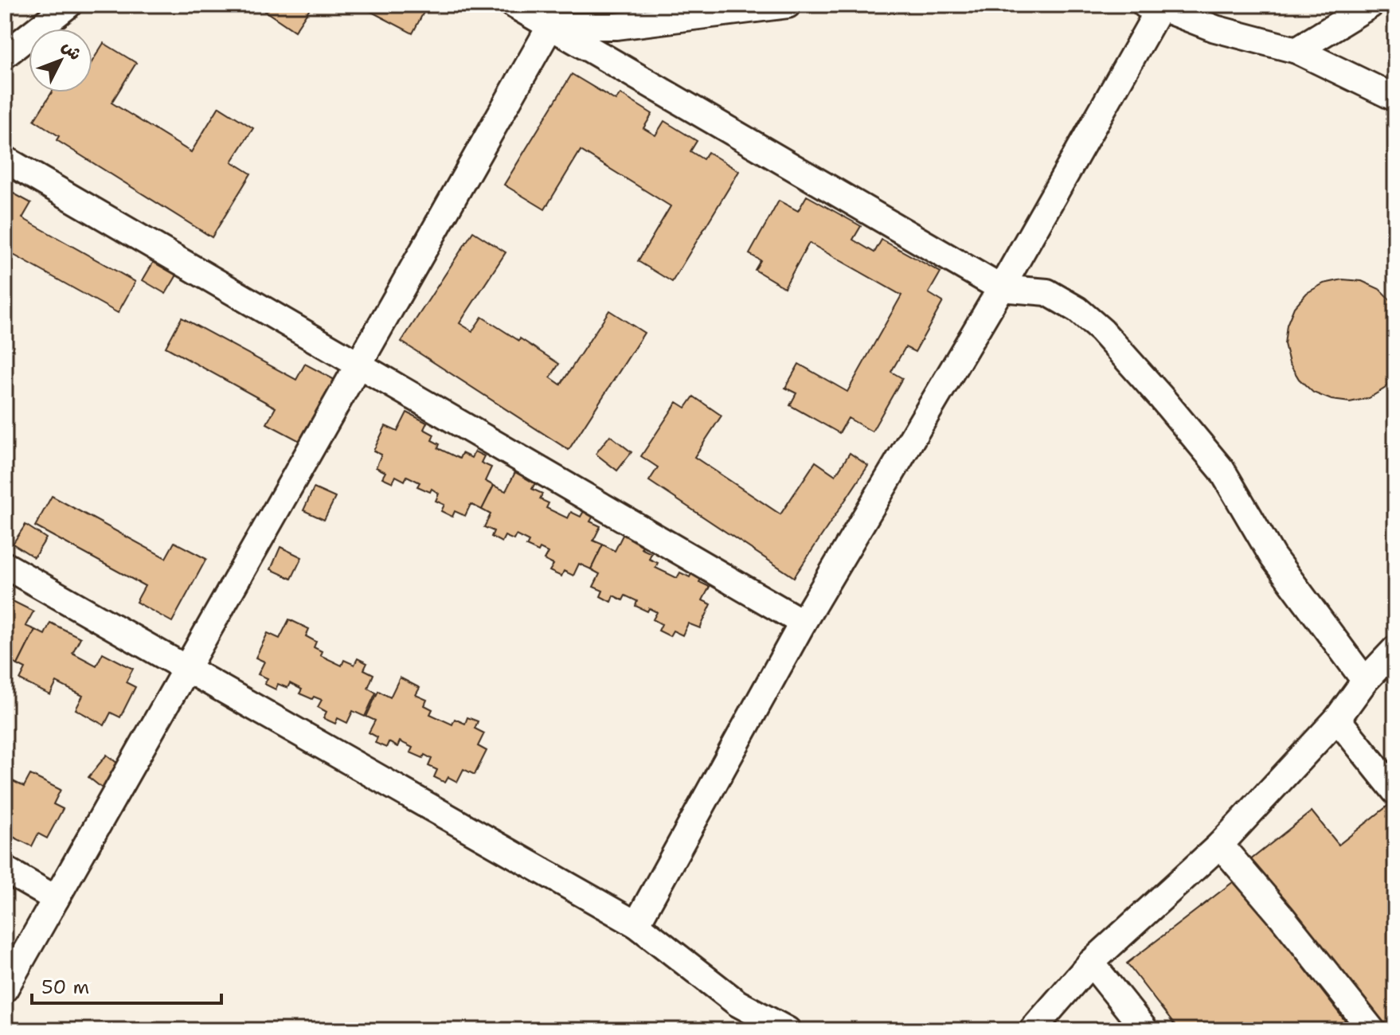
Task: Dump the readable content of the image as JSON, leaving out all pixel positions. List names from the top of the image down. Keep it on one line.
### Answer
{"scale_bar":"50 m","north":"top right"}
